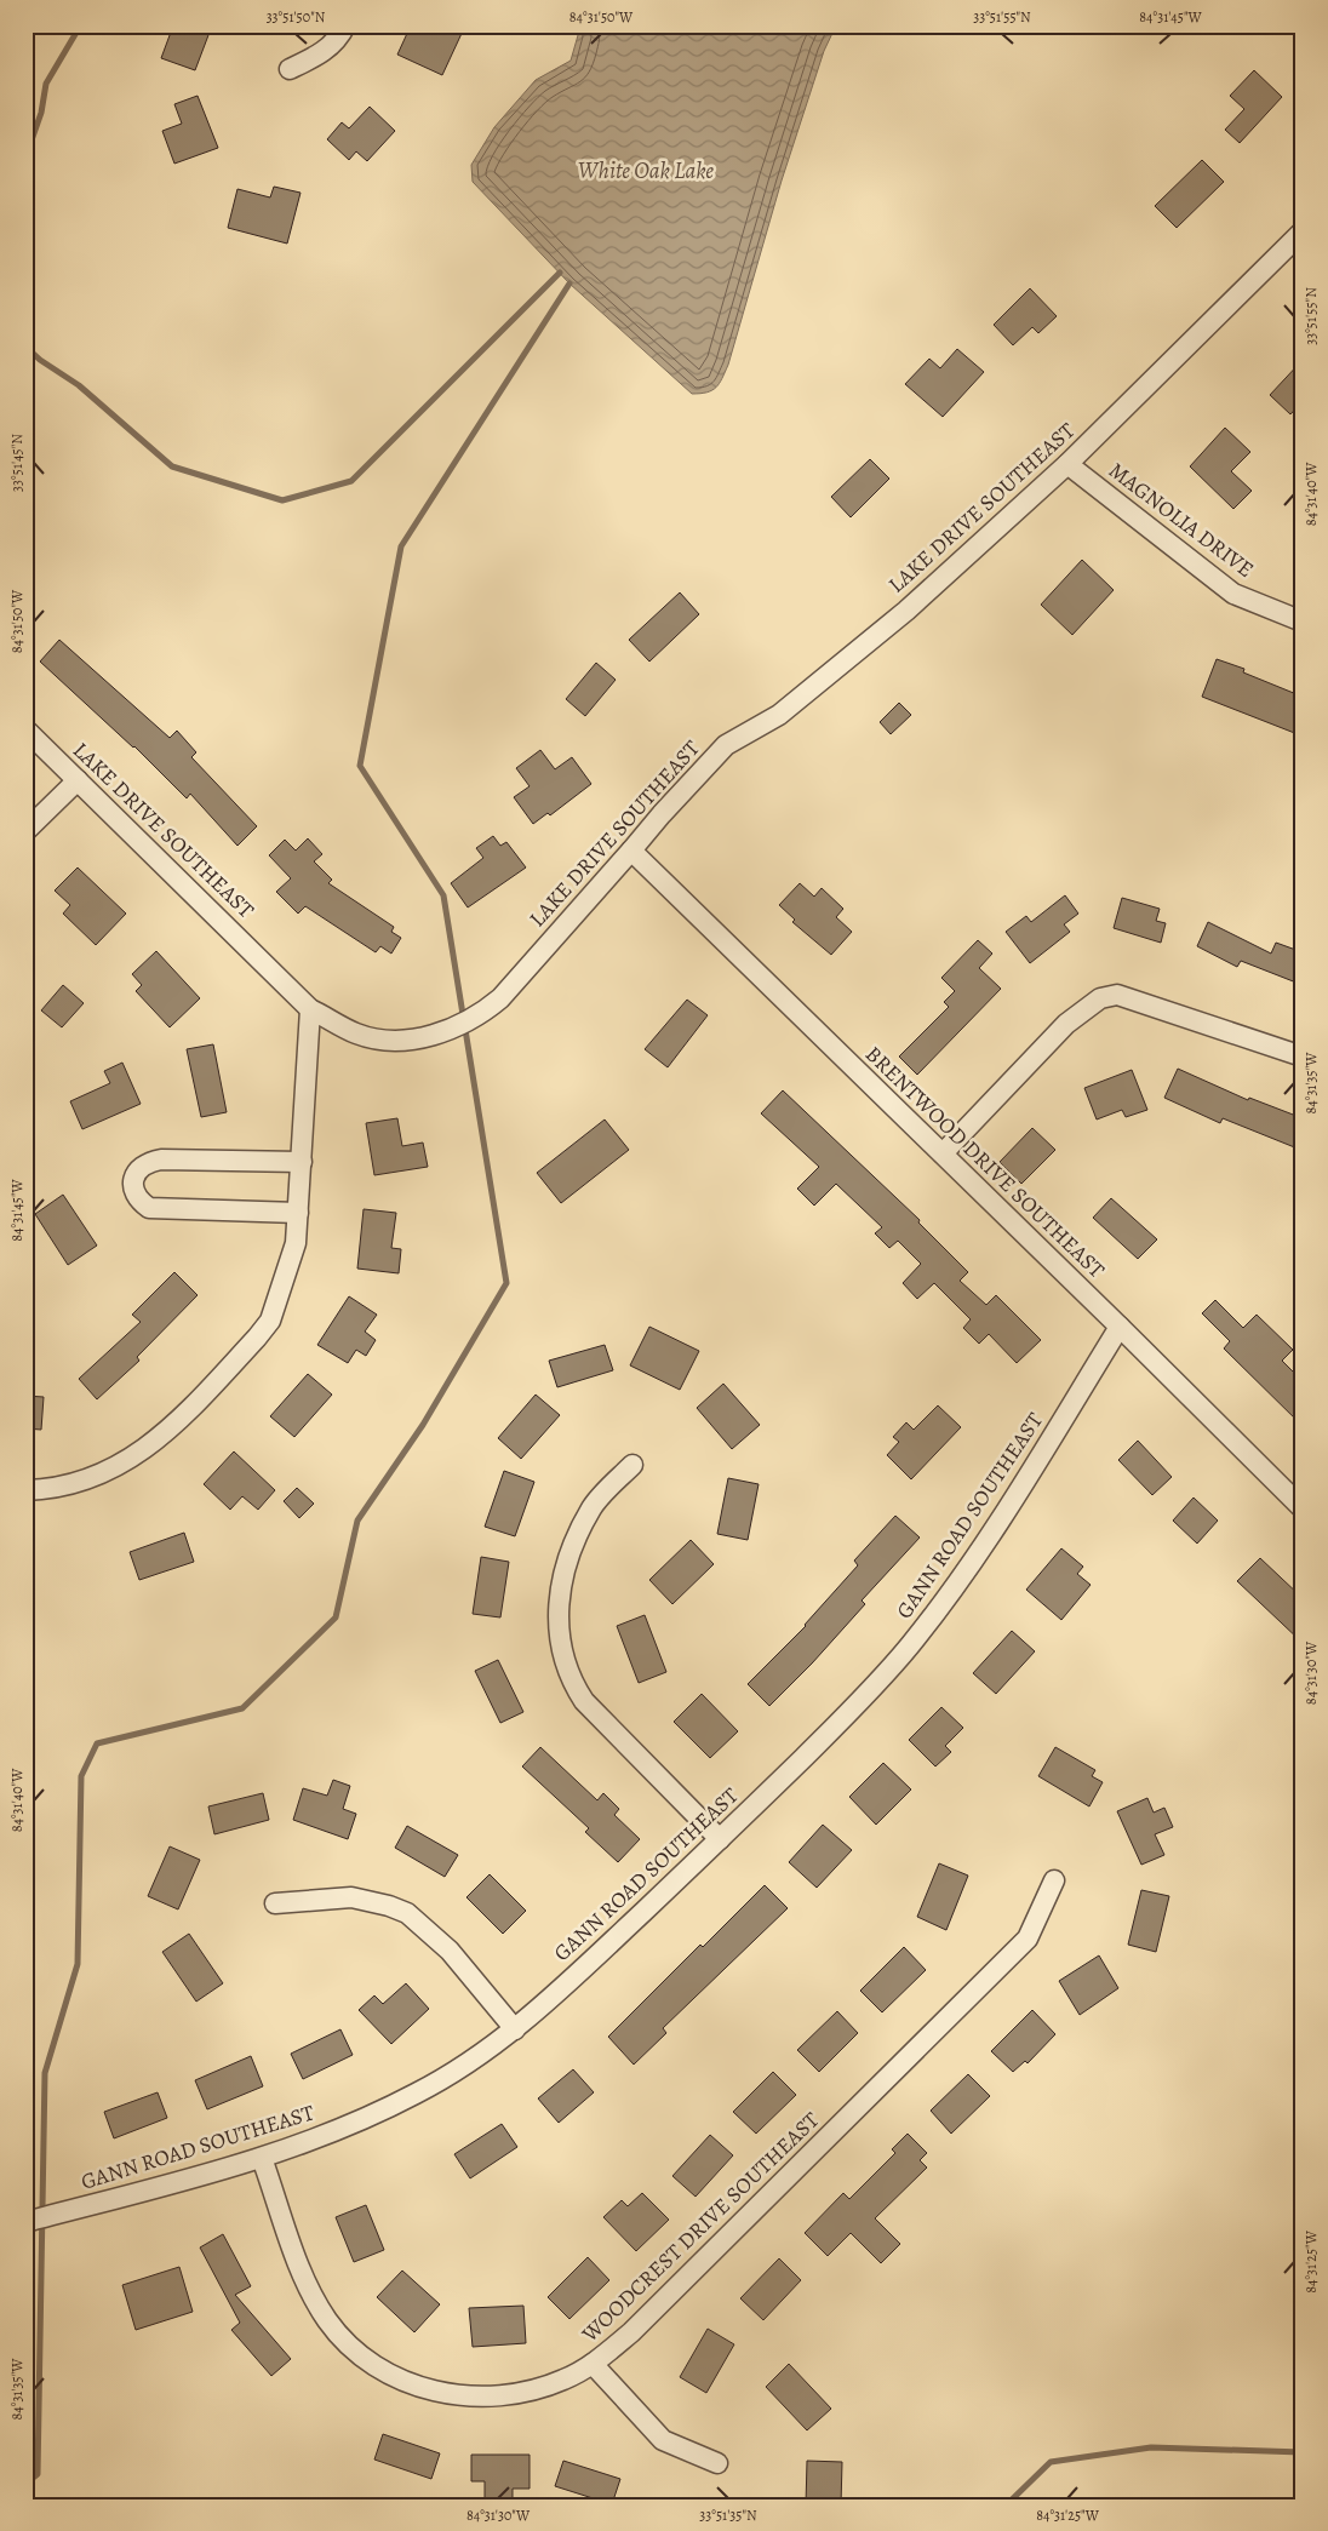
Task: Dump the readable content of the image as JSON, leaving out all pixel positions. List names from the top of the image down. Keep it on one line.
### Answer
{"streets":{"street":["LAKE DRIVE SOUTHEAST","MAGNOLIA DRIVE","BRENTWOOD DRIVE SOUTHEAST","GANN ROAD SOUTHEAST","WOODCREST DRIVE SOUTHEAST"]},"crossings":[["LAKE DRIVE SOUTHEAST","MAGNOLIA DRIVE"],["LAKE DRIVE SOUTHEAST","BRENTWOOD DRIVE SOUTHEAST"],["BRENTWOOD DRIVE SOUTHEAST","GANN ROAD SOUTHEAST"],["GANN ROAD SOUTHEAST","WOODCREST DRIVE SOUTHEAST"]],"water":["White Oak Lake"],"coordinates":["33°51'50\"N","84°31'50\"W","33°51'55\"N","84°31'45\"W","33°51'45\"N","84°31'40\"W","84°31'35\"W","84°31'30\"W","84°31'25\"W","33°51'35\"N"]}
